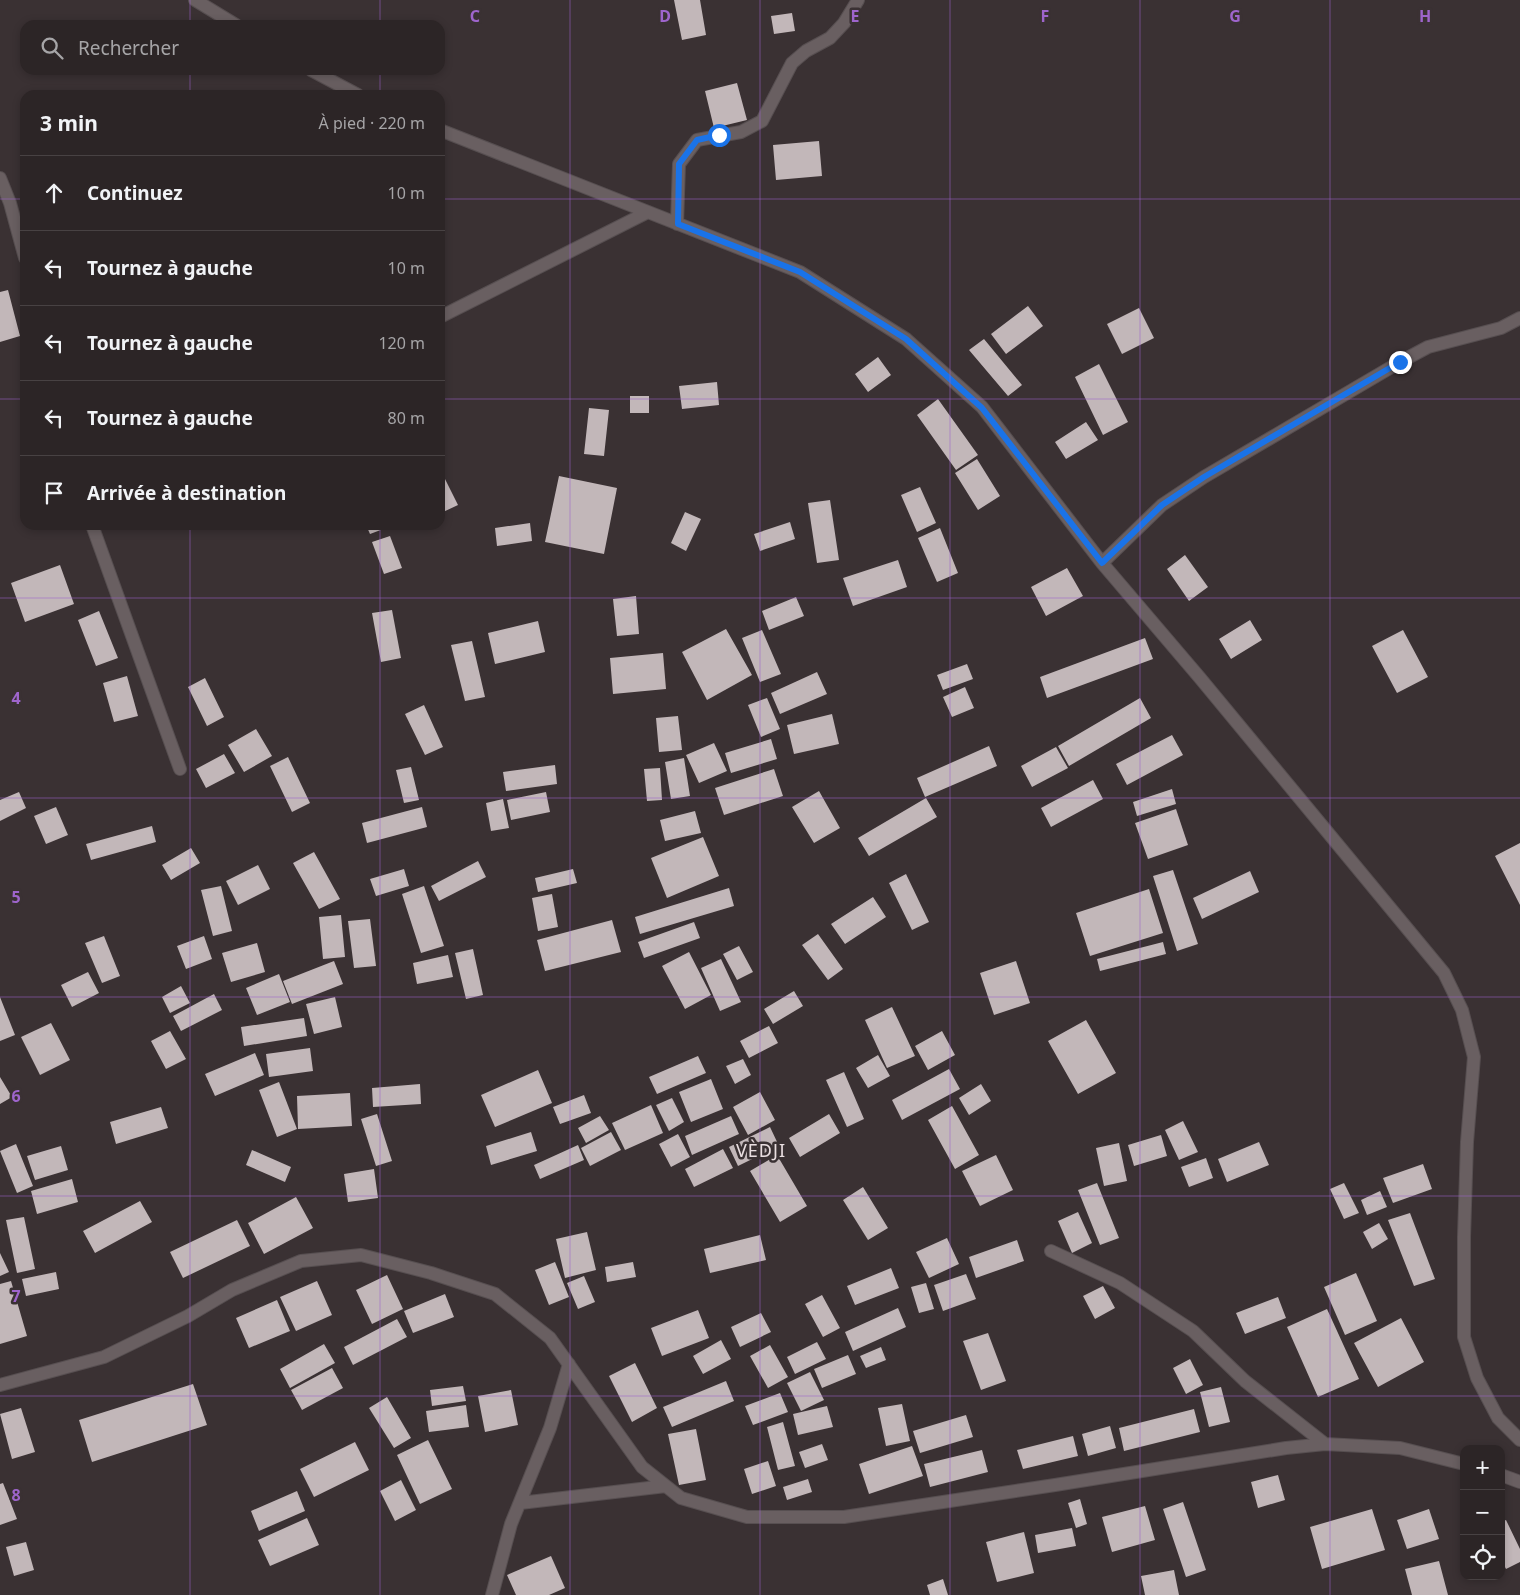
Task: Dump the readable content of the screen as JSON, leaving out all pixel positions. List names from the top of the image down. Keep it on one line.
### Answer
{"districts":["VÈDJI"],"page":{"search":"Rechercher","heading":["3 min","À pied · 220 m"],"list":[["Continuez","10 m"],["Tournez à gauche","10 m"],["Tournez à gauche","120 m"],["Tournez à gauche","80 m"],"Arrivée à destination"],"map_buttons":["+","−"]},"grid":{"columns":["C","D","E","F","G","H"],"rows":["4","5","6","7","8"]}}
